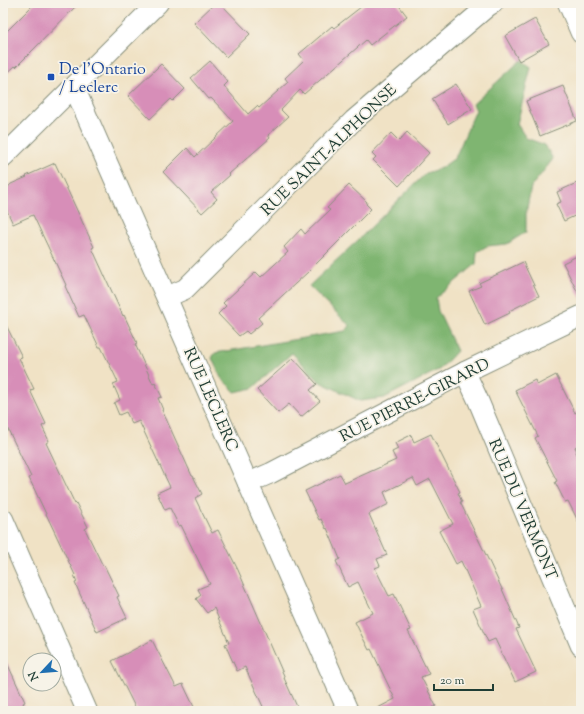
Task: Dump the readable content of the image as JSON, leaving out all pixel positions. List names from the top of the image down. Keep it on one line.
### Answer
{"streets":{"street":["RUE SAINT-ALPHONSE","RUE LECLERC","RUE PIERRE-GIRARD","RUE DU VERMONT"]},"crossings":[["RUE SAINT-ALPHONSE","RUE LECLERC"],["RUE LECLERC","RUE PIERRE-GIRARD"],["RUE PIERRE-GIRARD","RUE DU VERMONT"]],"places":{"transit":["De l'Ontario / Leclerc"]},"scale_bar":"20 m","north":"bottom left"}
